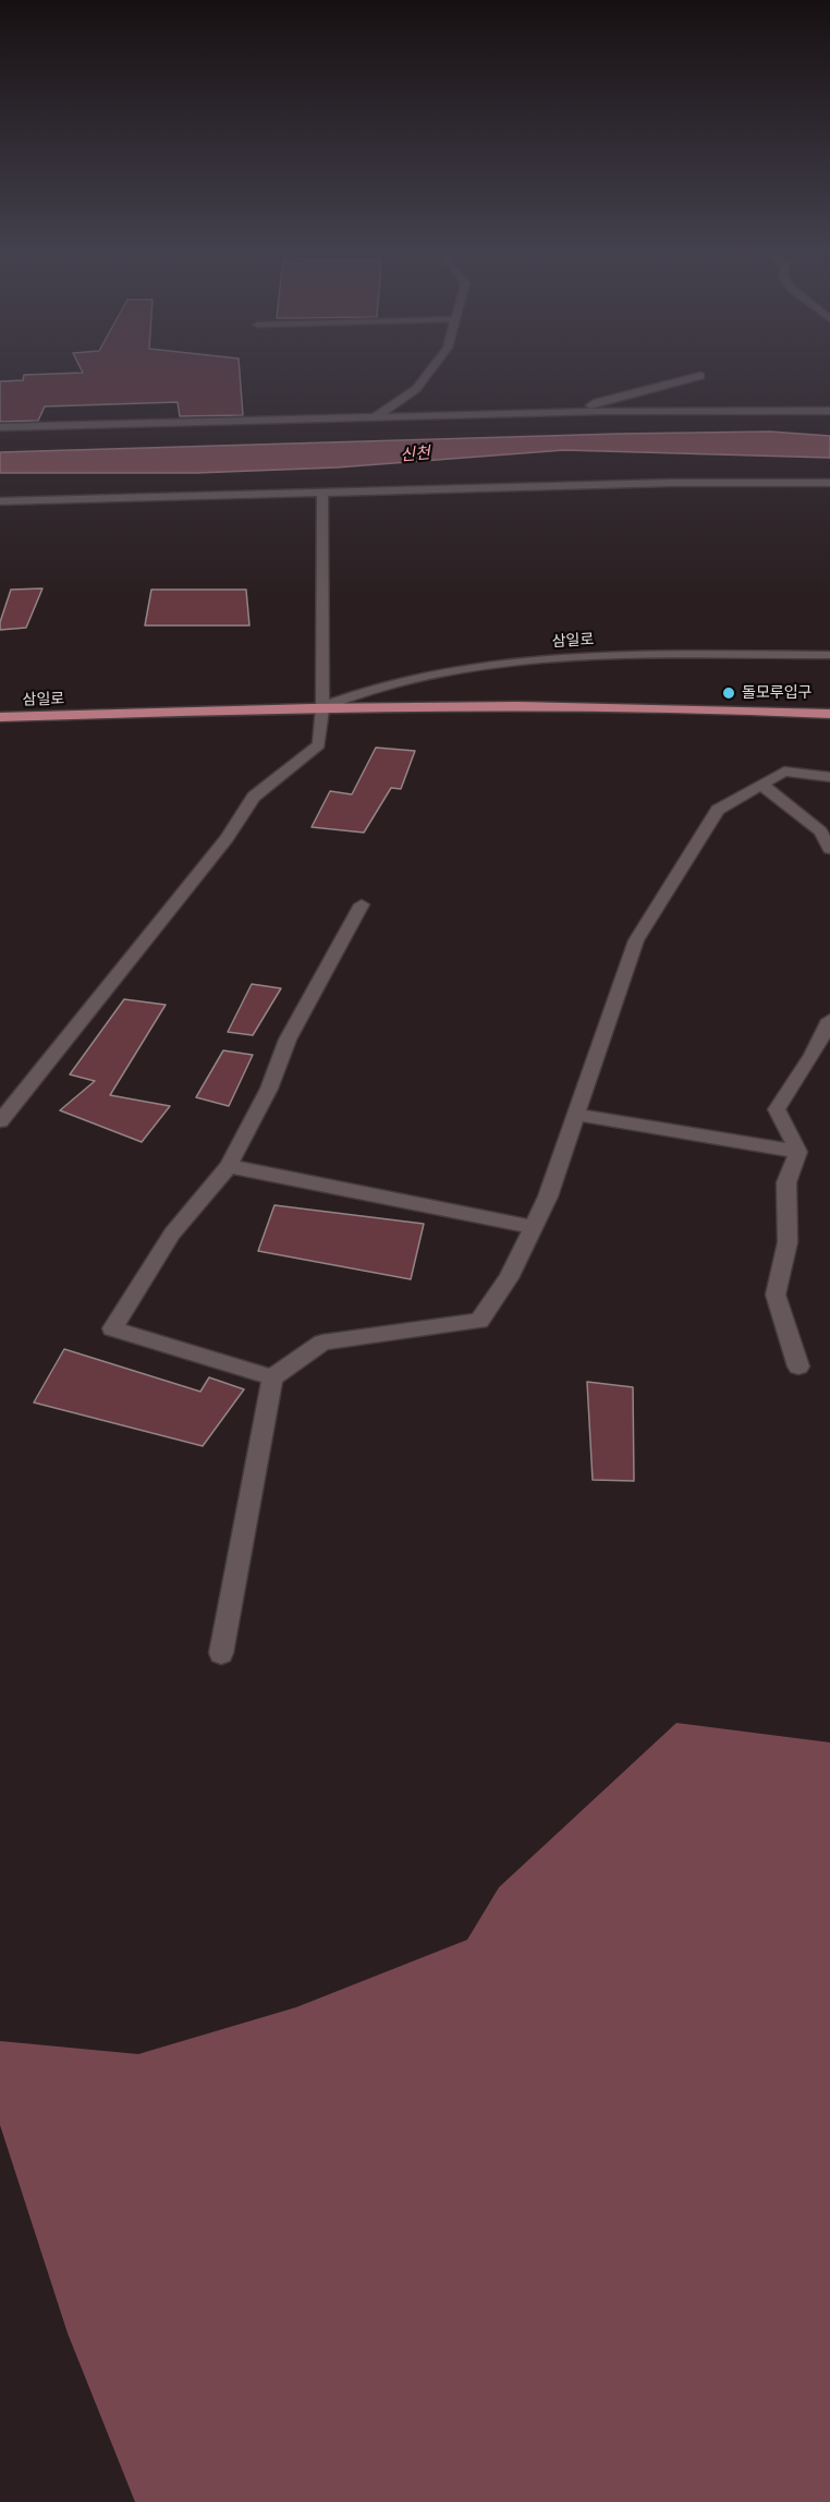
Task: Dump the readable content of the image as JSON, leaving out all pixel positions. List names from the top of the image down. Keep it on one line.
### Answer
{"streets":{"main road":["삼일로"]},"water":["신천"],"places":["돌모루입구"]}
